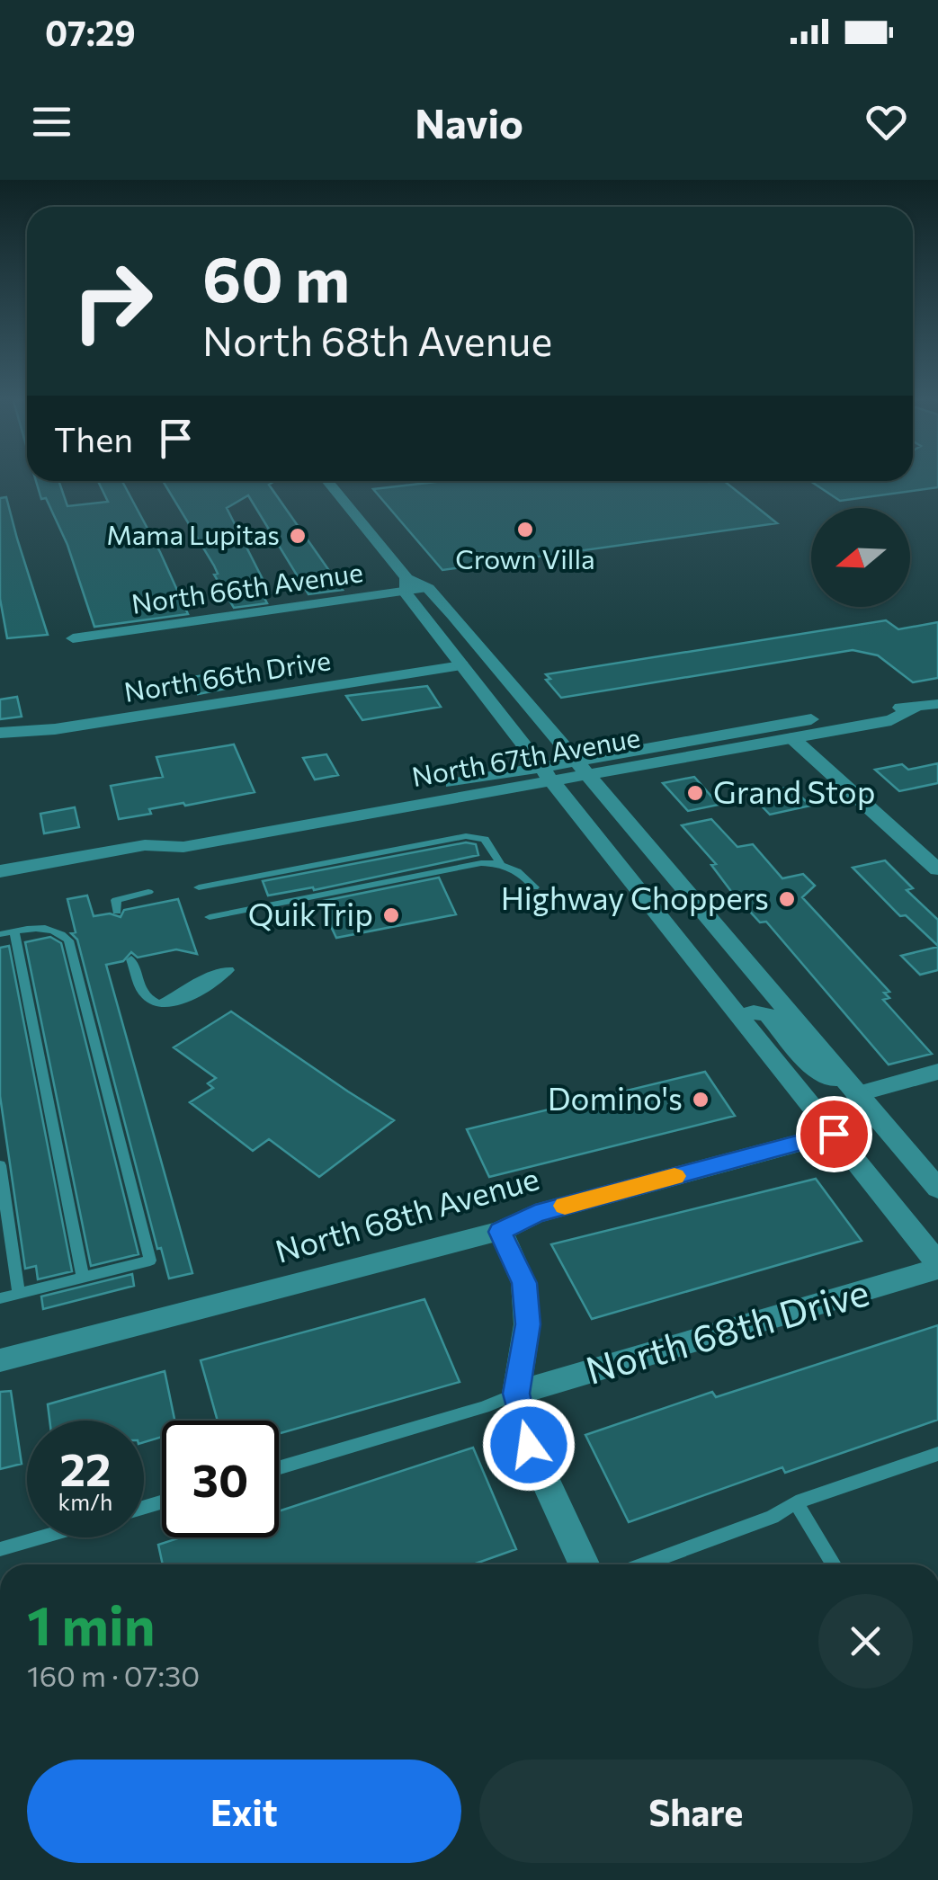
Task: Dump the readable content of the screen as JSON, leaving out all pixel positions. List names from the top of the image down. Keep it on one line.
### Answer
{"streets":{"main road":["North 66th Avenue","North 66th Drive","North 67th Avenue","North 68th Avenue","North 68th Drive"]},"crossings":[["North 66th Avenue","North 67th Avenue"]],"places":["Crown Villa","Mama Lupitas","Grand Stop","Highway Choppers","QuikTrip","Domino's"],"north":"left","page":{"status":"07:29","header":"Navio","turn":["60 m","North 68th Avenue"],"then":"Then","speed":"22 km/h","limit":"30","heading":["1 min","160 m · 07:30"],"buttons":["Exit","Share"]}}
